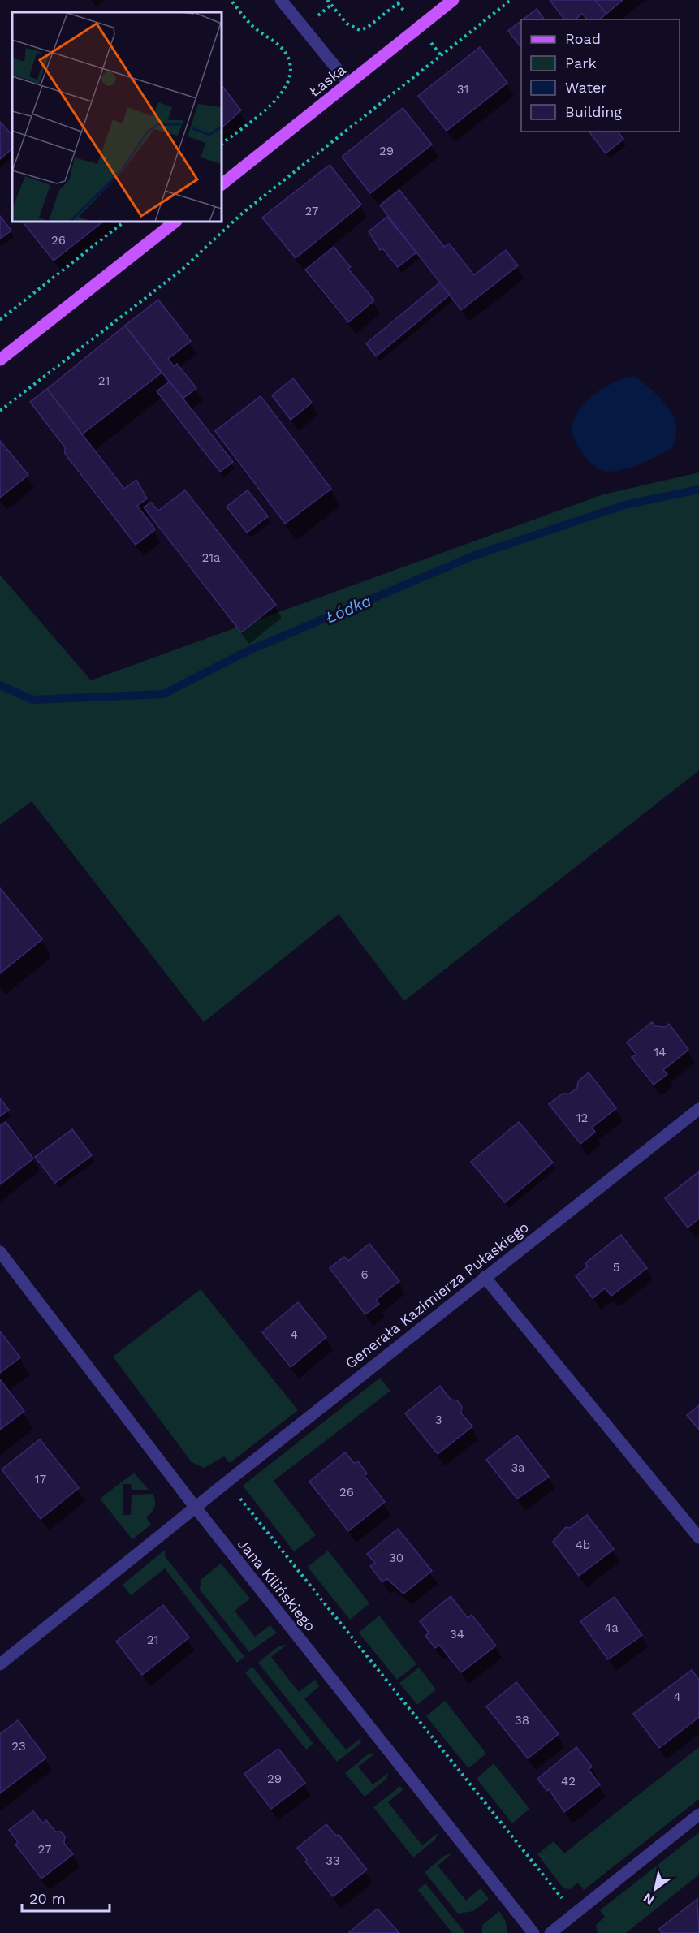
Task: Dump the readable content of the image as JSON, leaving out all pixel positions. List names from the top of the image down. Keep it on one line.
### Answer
{"streets":{"main road":["Łaska"],"street":["Generała Kazimierza Pułaskiego","Jana Kilińskiego"]},"crossings":[["Generała Kazimierza Pułaskiego","Jana Kilińskiego"]],"water":["Łódka"],"house_numbers":["31","29","27","26","21","21a","14","12","5","6","4","3","3a","17","26","4b","30","4a","34","21","4","38","23","29","42","27","33"],"legend":["Road","Park","Water","Building"],"scale_bar":"20 m","north":"bottom left"}
